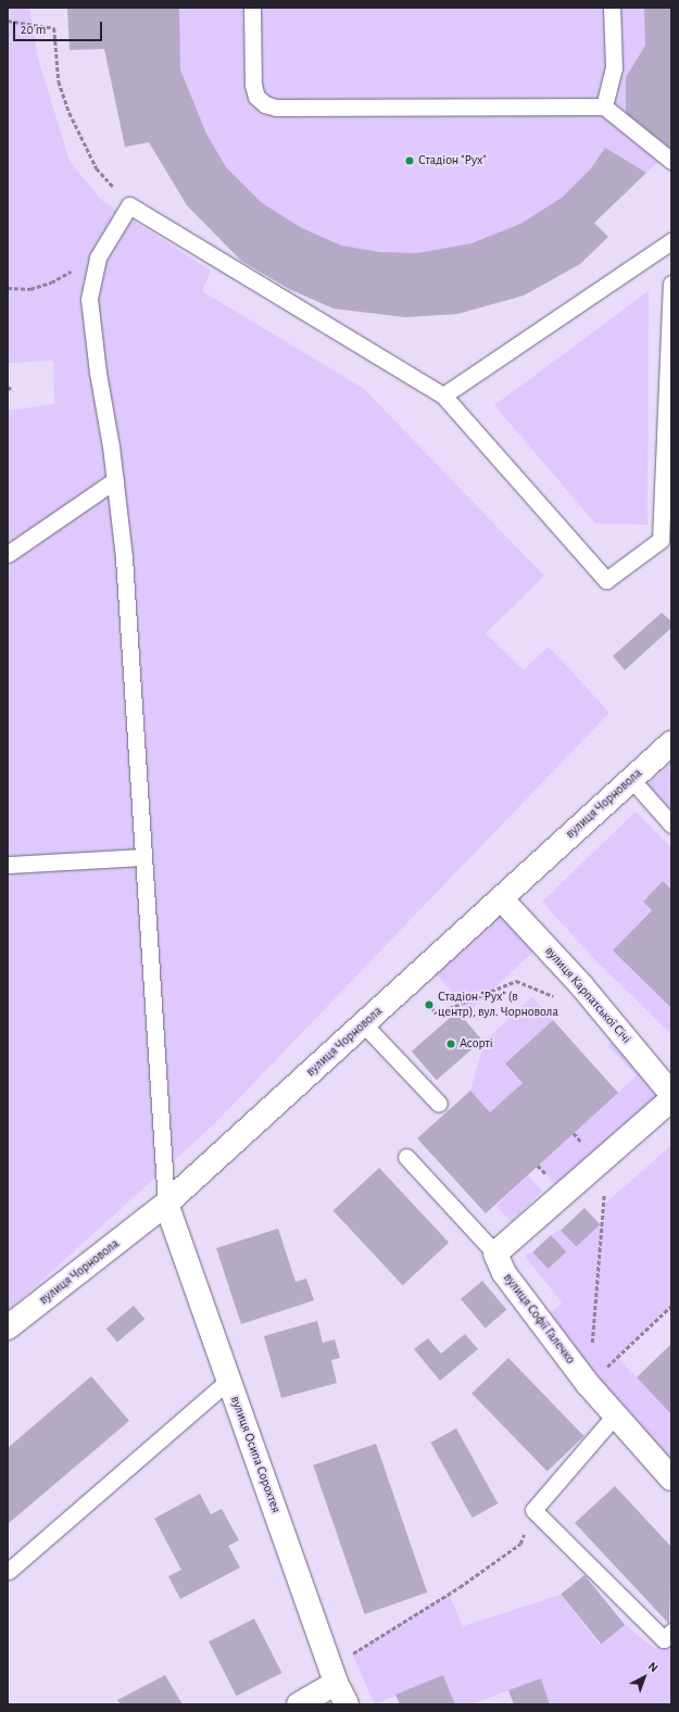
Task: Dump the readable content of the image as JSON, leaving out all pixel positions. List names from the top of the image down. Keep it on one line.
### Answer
{"streets":{"street":["вулиця Чорновола","вулиця Карпатської Січі","вулиця Софії Галечко","вулиця Осипа Сорохтея"]},"crossings":[["вулиця Чорновола","вулиця Карпатської Січі"],["вулиця Чорновола","вулиця Осипа Сорохтея"]],"places":["Стадіон \"Рух\"","Стадіон \"Рух\" (в центр), вул. Чорновола","Асорті"],"scale_bar":"20 m","north":"top right"}
